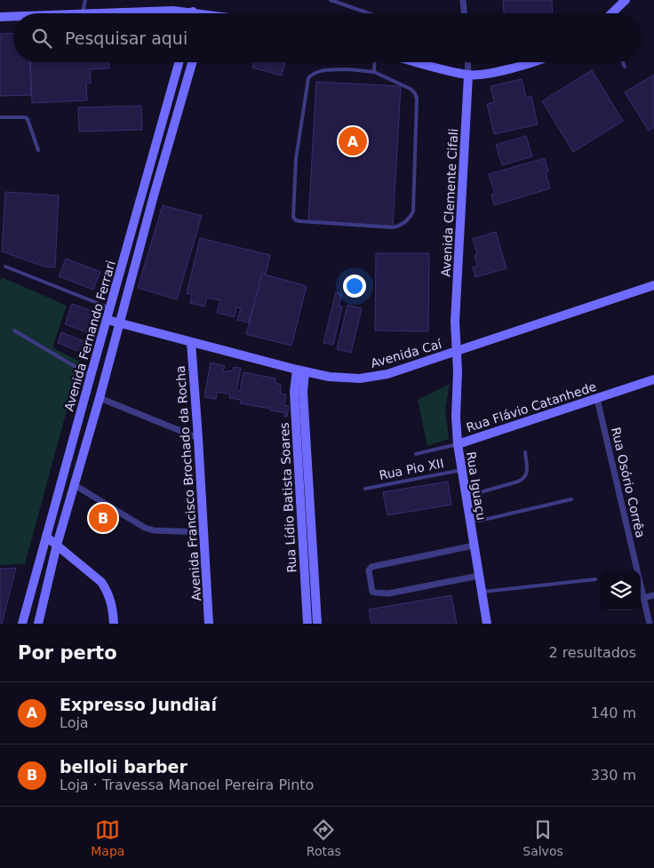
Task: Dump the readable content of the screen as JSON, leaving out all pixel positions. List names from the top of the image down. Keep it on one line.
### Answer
{"streets":{"main road":["Avenida Clemente Cifali","Avenida Fernando Ferrari","Avenida Caí","Rua Flávio Catanhede","Avenida Francisco Brochado da Rocha","Rua Iguaçu","Rua Lídio Batista Soares"],"street":["Rua Osório Corrêa"],"lane":["Rua Pio XII"]},"crossings":[["Avenida Clemente Cifali","Avenida Caí"],["Avenida Clemente Cifali","Rua Iguaçu"],["Avenida Fernando Ferrari","Avenida Caí"],["Avenida Caí","Avenida Francisco Brochado da Rocha"],["Avenida Caí","Rua Iguaçu"],["Avenida Caí","Rua Lídio Batista Soares"],["Rua Flávio Catanhede","Rua Osório Corrêa"],["Rua Flávio Catanhede","Rua Iguaçu"],["Rua Pio XII","Rua Iguaçu"]],"page":{"search":"Pesquisar aqui","pins":["A","B"],"heading":["Por perto","2 resultados"],"list":[{"mark":"A","name":"Expresso Jundiaí","note":"Loja","value":"140 m"},{"mark":"B","name":"belloli barber","note":"Loja · Travessa Manoel Pereira Pinto","value":"330 m"}],"nav":["Mapa","Rotas","Salvos"]}}
